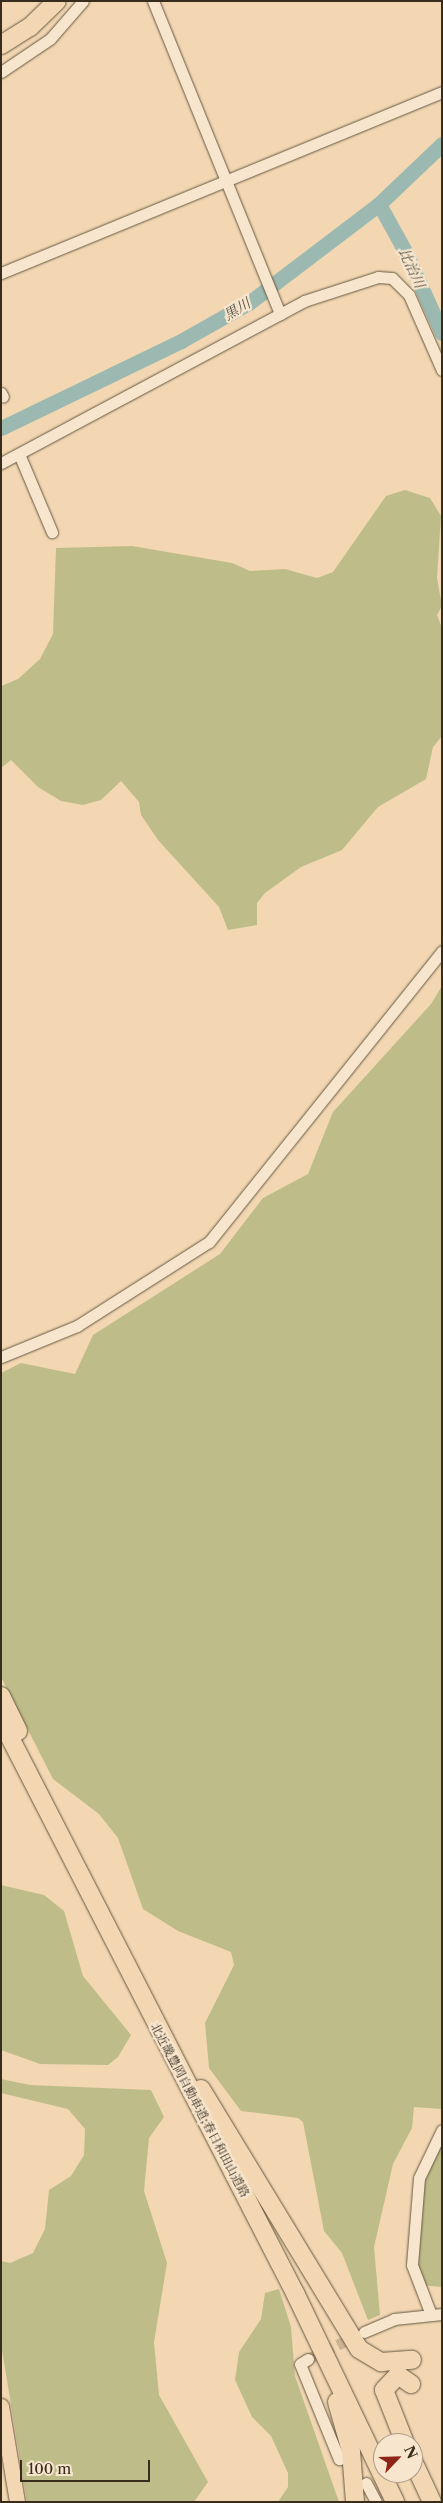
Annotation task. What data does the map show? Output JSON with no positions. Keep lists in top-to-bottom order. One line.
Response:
{"streets":{"highway":["北近畿豊岡自動車道;春日和田山道路"]},"water":["比治川","黒川"],"scale_bar":"100 m","north":"top right"}
